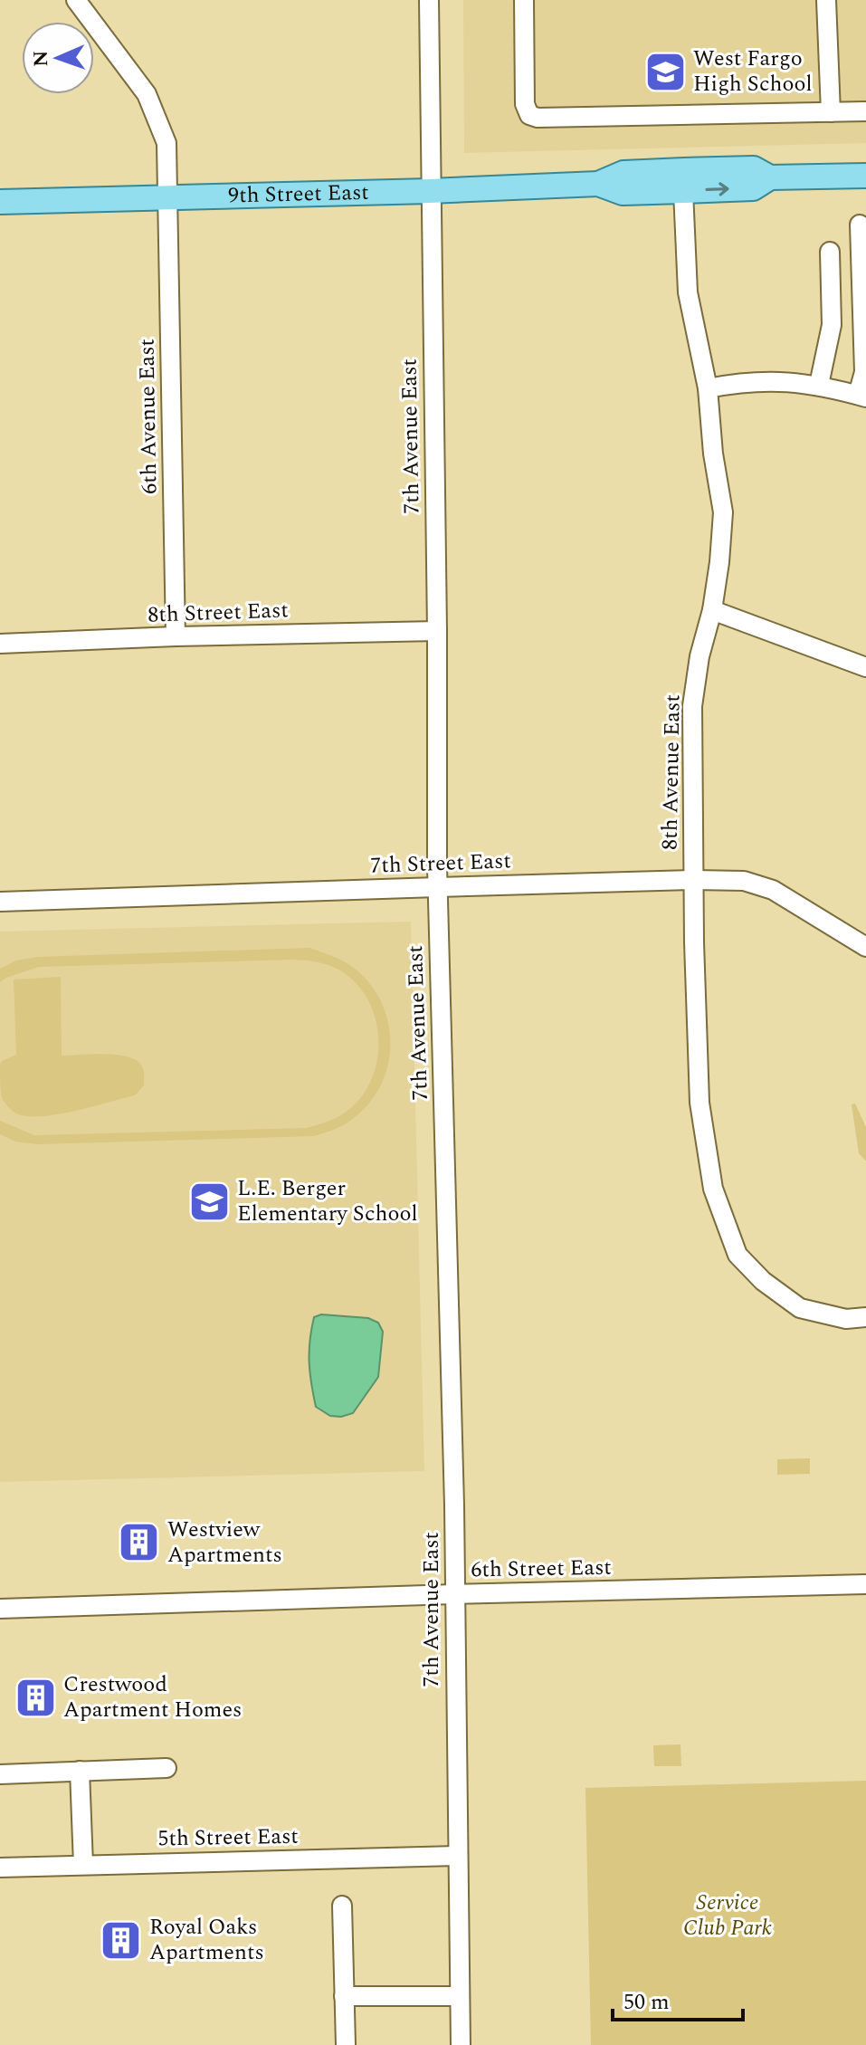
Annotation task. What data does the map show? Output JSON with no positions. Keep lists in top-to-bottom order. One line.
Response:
{"streets":{"main road":["9th Street East"],"street":["6th Avenue East","7th Avenue East","8th Street East","8th Avenue East","7th Street East","6th Street East","5th Street East"]},"crossings":[["9th Street East","6th Avenue East"],["9th Street East","7th Avenue East"],["9th Street East","8th Avenue East"],["6th Avenue East","8th Street East"],["7th Avenue East","8th Street East"],["7th Avenue East","7th Street East"],["7th Avenue East","6th Street East"],["7th Avenue East","5th Street East"],["8th Avenue East","7th Street East"]],"parks":["Service Club Park"],"places":{"school or university":["West Fargo High School","L.E. Berger Elementary School"],"building":["Westview Apartments","Crestwood Apartment Homes","Royal Oaks Apartments"]},"scale_bar":"50 m","north":"left"}
